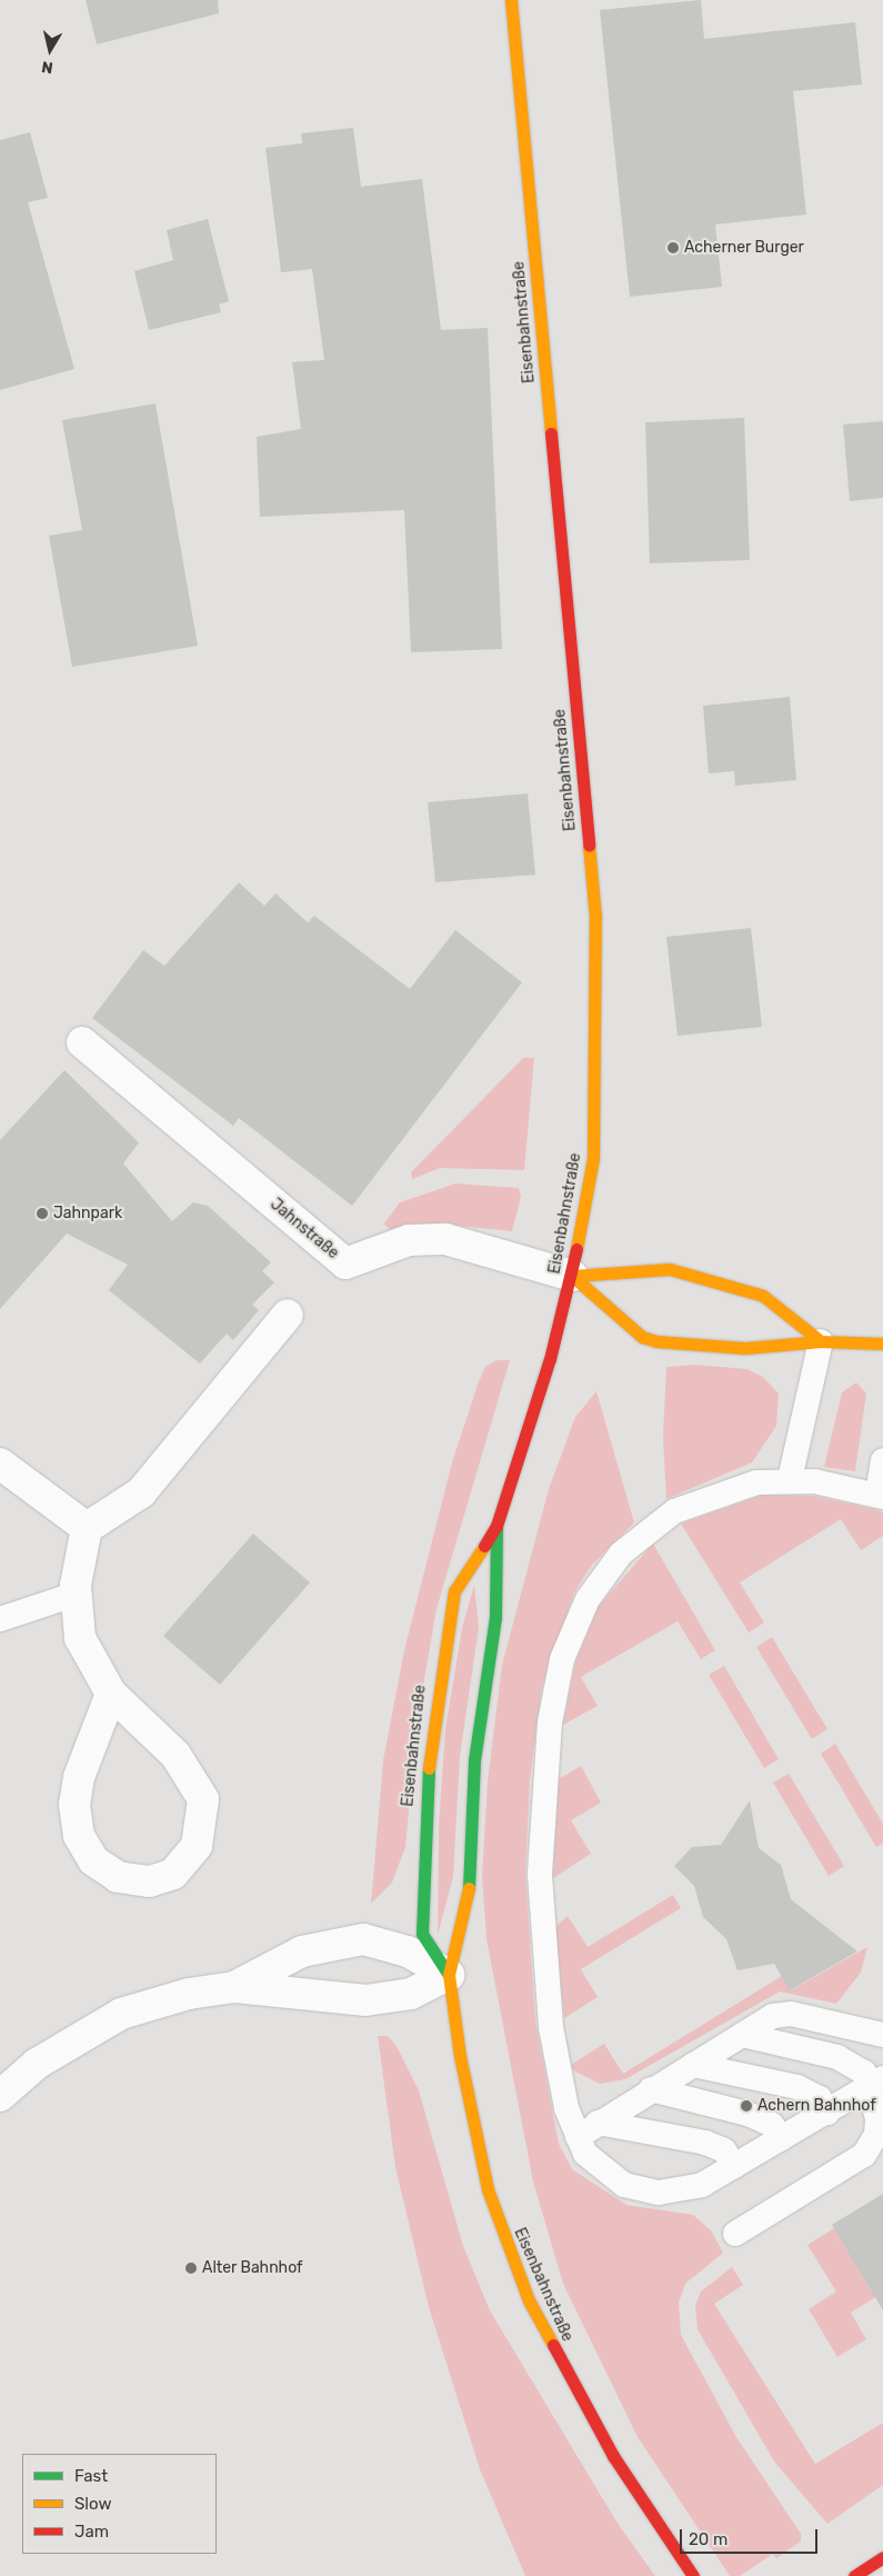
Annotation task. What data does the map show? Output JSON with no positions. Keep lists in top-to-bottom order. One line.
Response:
{"streets":{"street":["Eisenbahnstraße","Jahnstraße"]},"crossings":[["Eisenbahnstraße","Jahnstraße"]],"places":["Acherner Burger","Jahnpark","Achern Bahnhof","Alter Bahnhof"],"legend":["Fast","Slow","Jam"],"scale_bar":"20 m","north":"bottom"}
